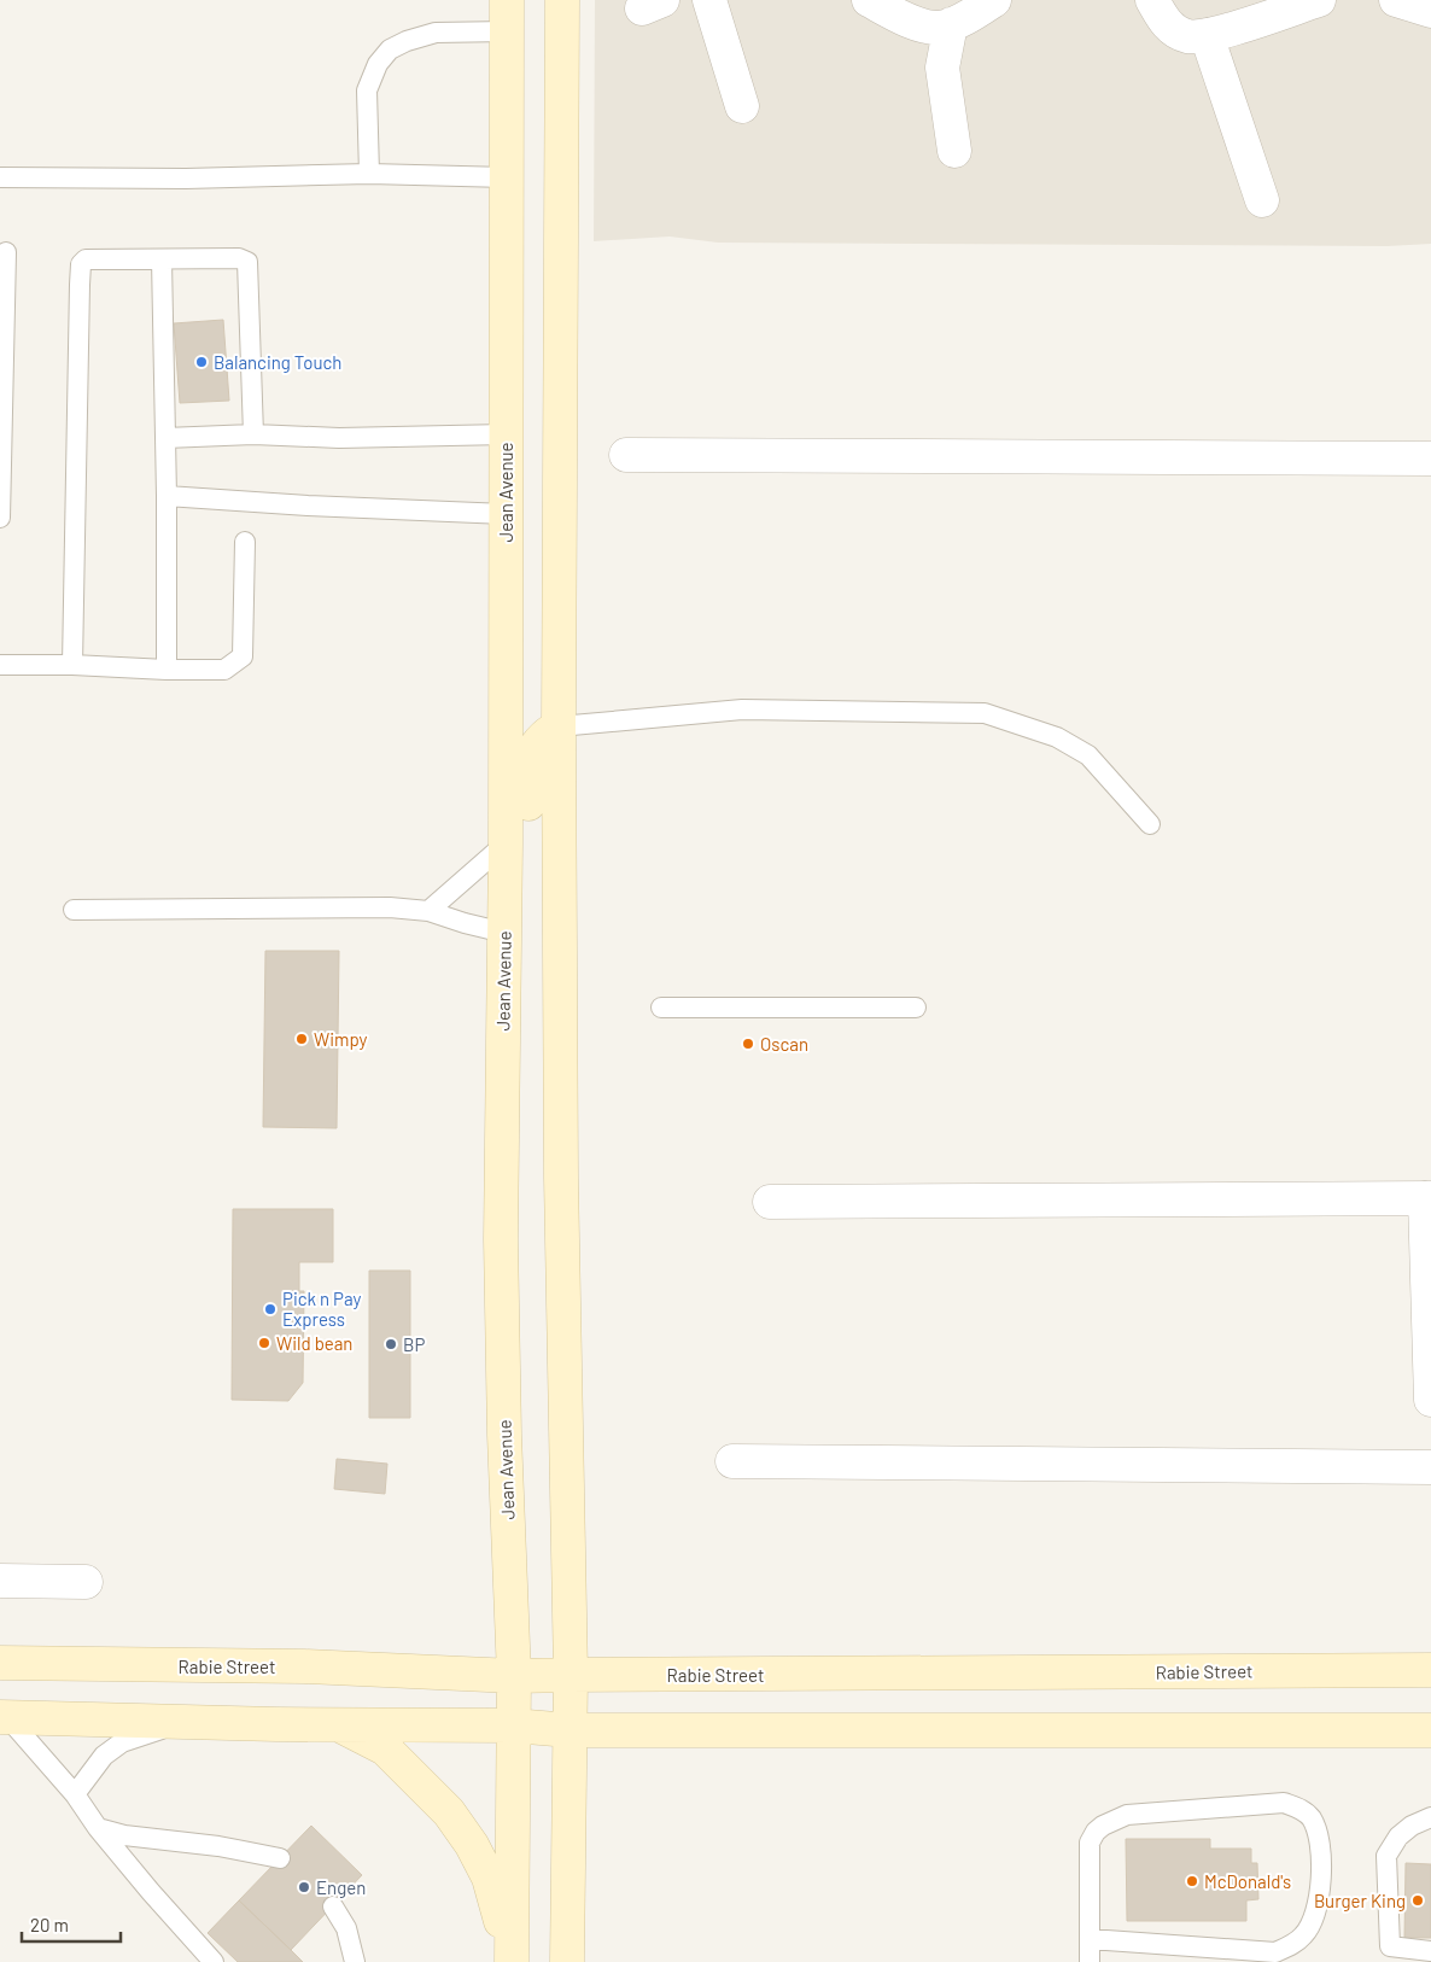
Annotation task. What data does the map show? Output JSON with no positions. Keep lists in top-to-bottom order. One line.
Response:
{"streets":{"main road":["Jean Avenue","Rabie Street"]},"crossings":[["Jean Avenue","Rabie Street"]],"places":["Balancing Touch","Wimpy","Oscan","Pick n Pay Express","Wild bean","BP","McDonald's","Engen","Burger King"],"scale_bar":"20 m"}
